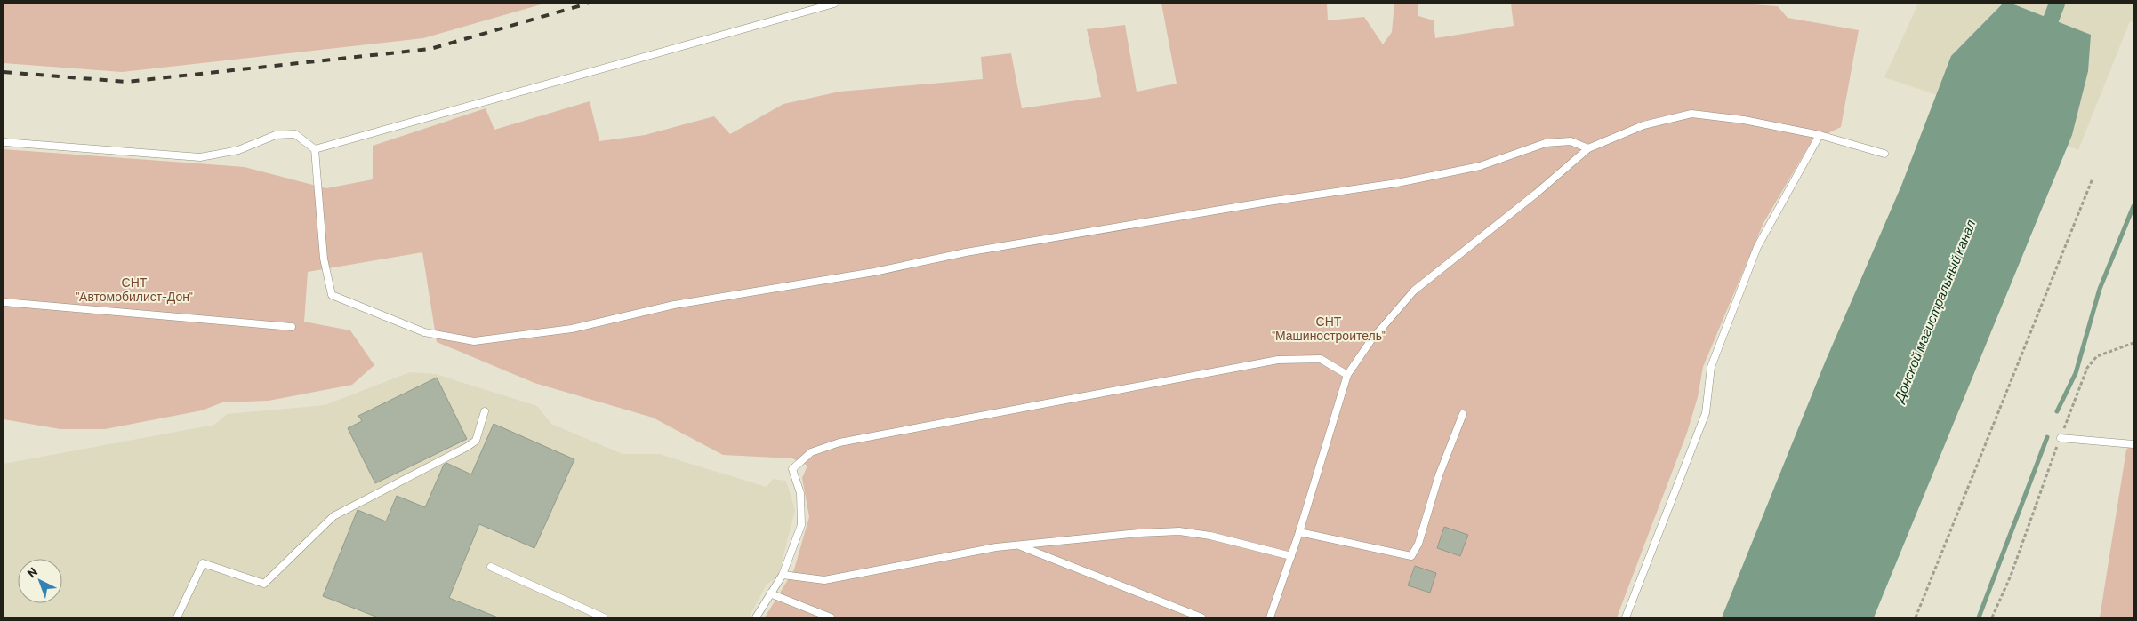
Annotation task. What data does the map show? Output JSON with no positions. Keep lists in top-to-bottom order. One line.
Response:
{"water":["Донской магистральный канал"],"parks":["СНТ \"Автомобилист-Дон\"","СНТ \"Машиностроитель\""],"north":"top left"}
